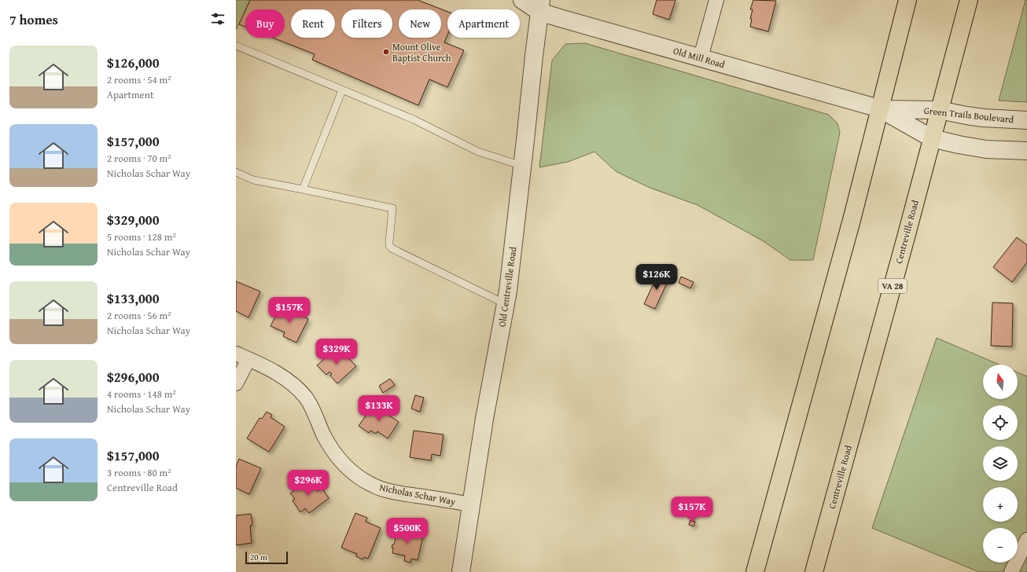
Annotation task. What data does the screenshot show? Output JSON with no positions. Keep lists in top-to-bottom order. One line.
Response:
{"streets":{"highway":["Centreville Road","VA 28"],"street":["Old Mill Road","Green Trails Boulevard","Old Centreville Road","Nicholas Schar Way"]},"crossings":[["Old Mill Road","Green Trails Boulevard"],["Old Mill Road","Old Centreville Road"],["Green Trails Boulevard","Centreville Road"],["Old Centreville Road","Nicholas Schar Way"]],"places":["Mount Olive Baptist Church"],"scale_bar":"20 m","north":"top","page":{"heading":"7 homes","chip":["Buy","Rent","Filters","New","Apartment"],"list":[{"name":"$126,000","note":"2 rooms · 54 m² · Apartment"},{"name":"$157,000","note":"2 rooms · 70 m² · Nicholas Schar Way"},{"name":"$329,000","note":"5 rooms · 128 m² · Nicholas Schar Way"},{"name":"$133,000","note":"2 rooms · 56 m² · Nicholas Schar Way"},{"name":"$296,000","note":"4 rooms · 148 m² · Nicholas Schar Way"},{"name":"$157,000","note":"3 rooms · 80 m² · Centreville Road"}],"price":["$126K","$157K","$329K","$133K","$296K","$157K","$500K"],"map_buttons":["+","−"],"scale":"20 m"}}
